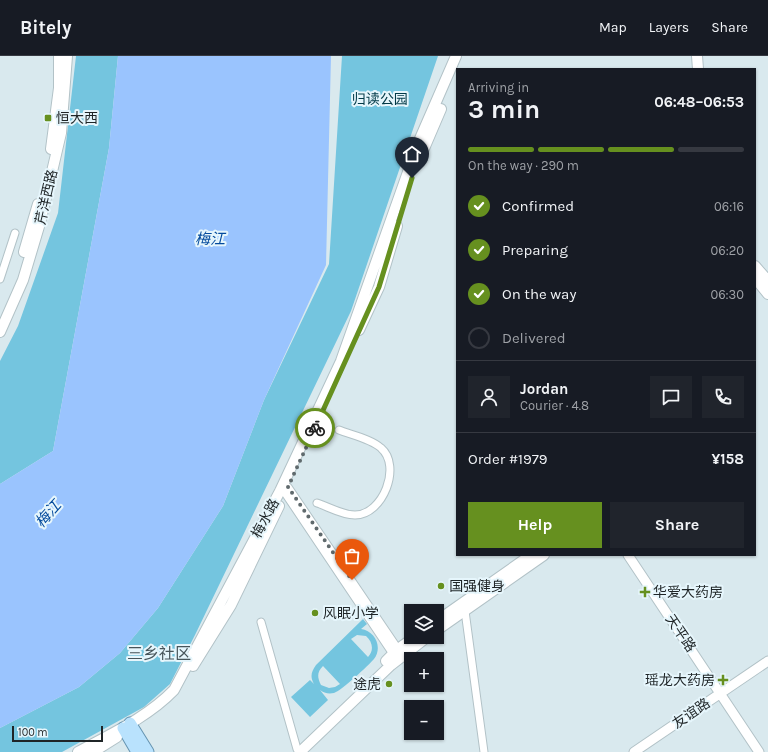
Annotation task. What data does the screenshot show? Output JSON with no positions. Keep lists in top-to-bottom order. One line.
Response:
{"streets":{"main road":["芹洋西路","梅水路"],"street":["天平路","友谊路"]},"crossings":[["天平路","友谊路"]],"districts":["三乡社区"],"water":["梅江"],"parks":["归读公园"],"places":{"transit":["恒大西"],"other":["国强健身","风眠小学","途虎"],"health":["华爱大药房","瑶龙大药房"]},"scale_bar":"100 m","page":{"header":"Bitely","nav":["Map","Layers","Share"],"heading":["3 min","Arriving in","06:48–06:53"],"panel":["Jordan","Courier · 4.8","Order #1979","¥158"],"bar":"On the way · 290 m","list":[["Confirmed","06:16"],["Preparing","06:20"],["On the way","06:30"],"Delivered"],"buttons":["Help","Share"],"map_buttons":["+","−"],"scale":"100 m"}}
